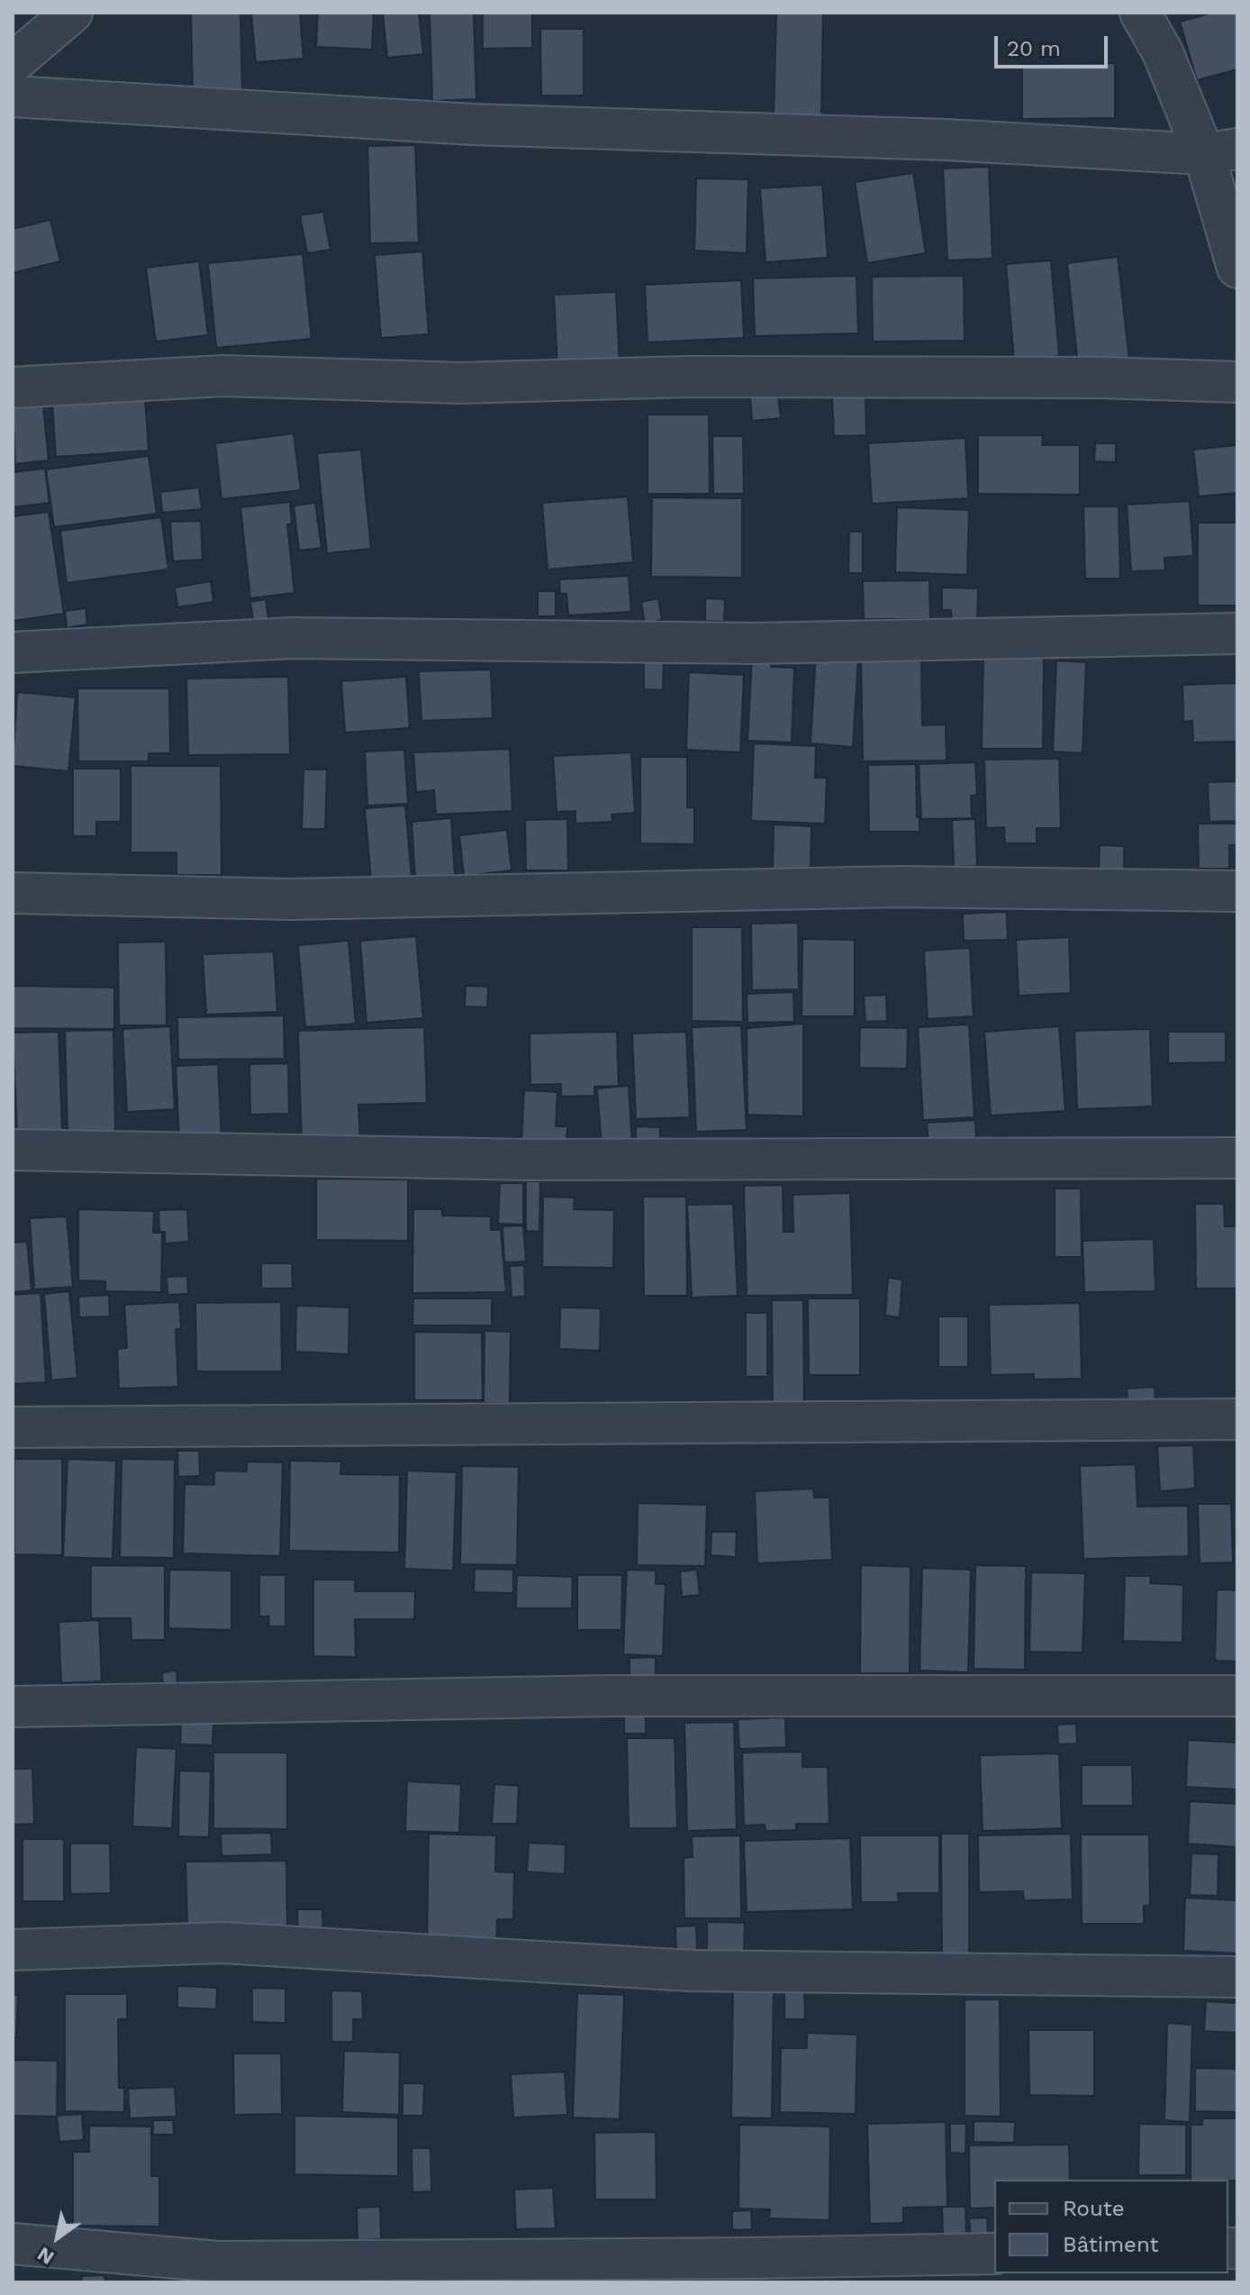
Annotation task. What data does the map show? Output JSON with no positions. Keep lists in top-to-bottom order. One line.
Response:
{"legend":["Route","Bâtiment"],"scale_bar":"20 m","north":"bottom left"}
